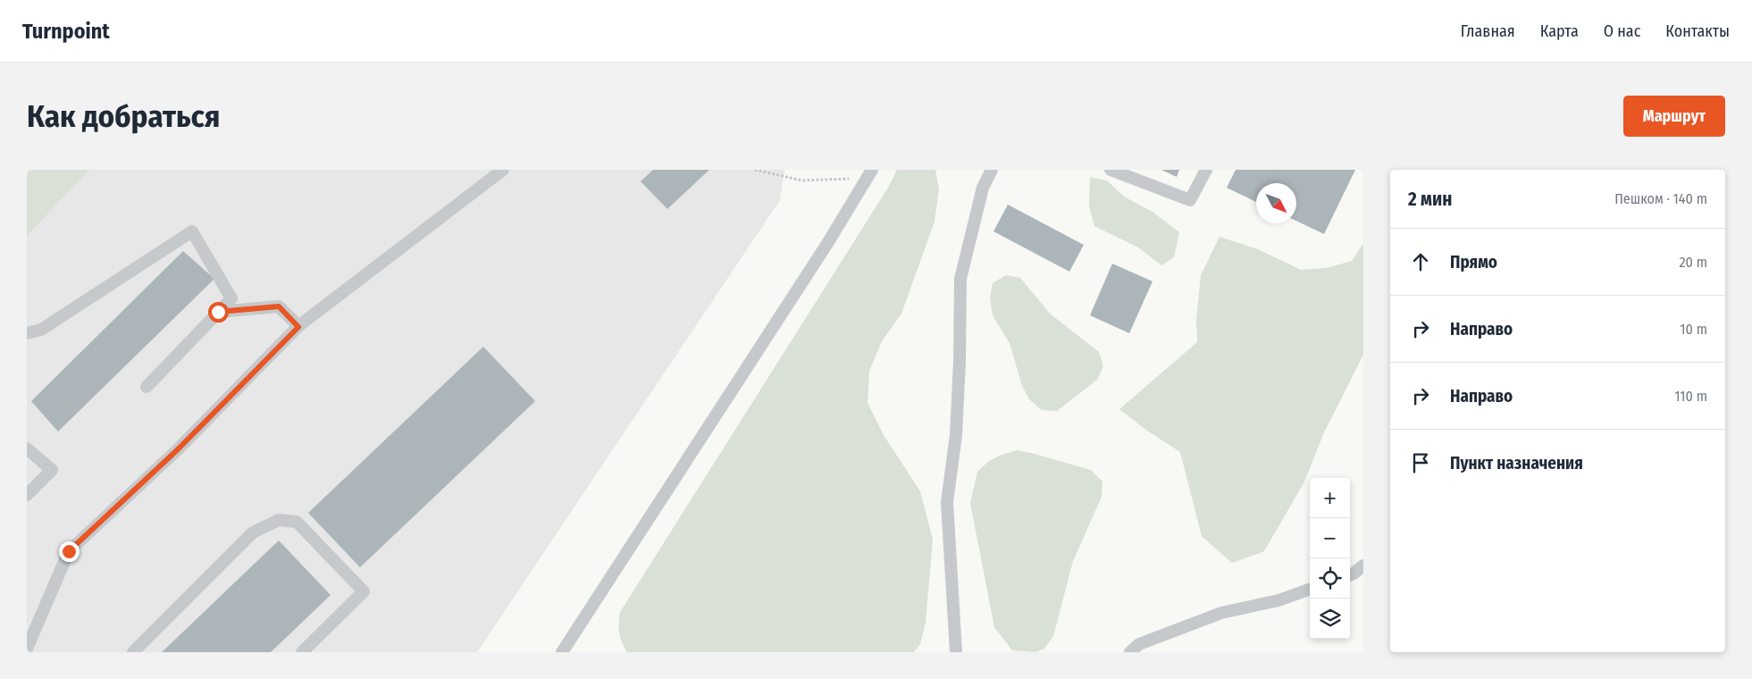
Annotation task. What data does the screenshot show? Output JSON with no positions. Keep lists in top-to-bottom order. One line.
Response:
{"north":"bottom right","page":{"header":"Turnpoint","nav":["Главная","Карта","О нас","Контакты"],"buttons":"Маршрут","title":"Как добраться","heading":["2 мин","Пешком · 140 m"],"list":[["Прямо","20 m"],["Направо","10 m"],["Направо","110 m"],"Пункт назначения"],"map_buttons":["+","−"]}}
